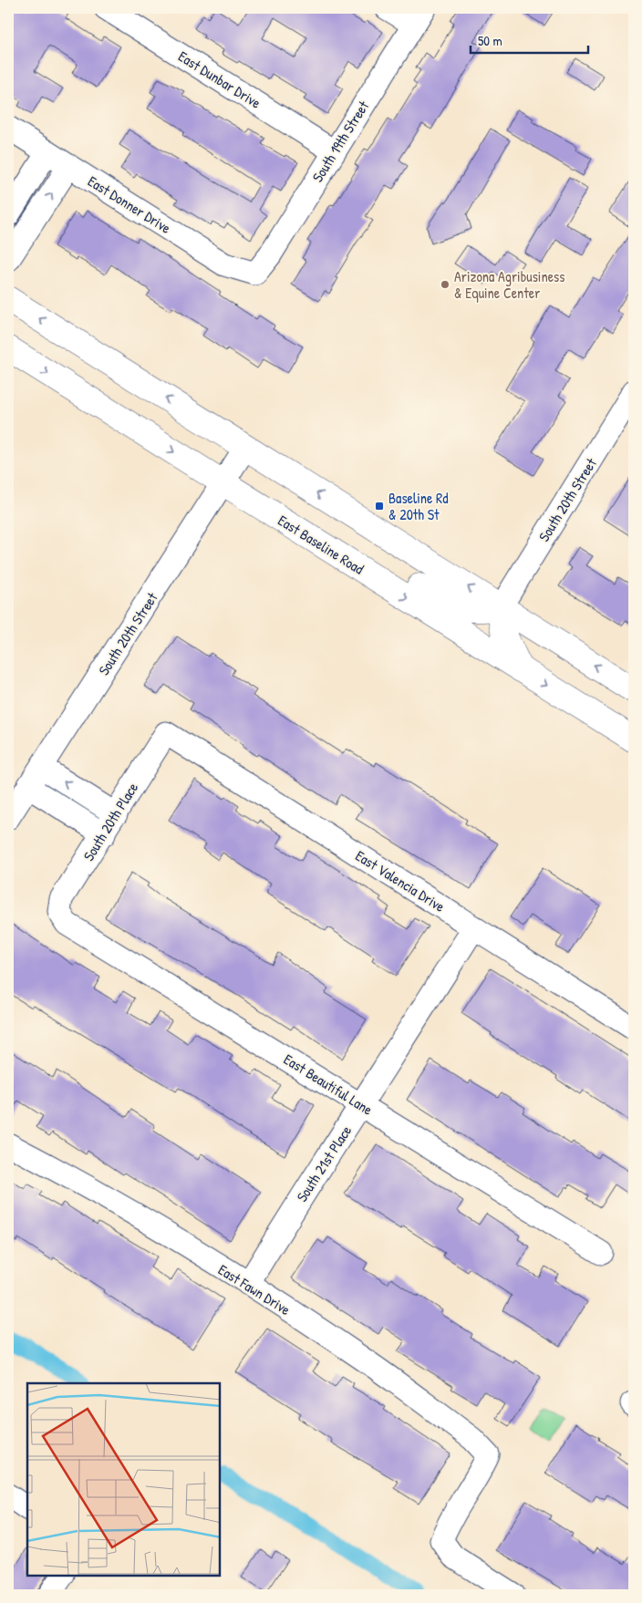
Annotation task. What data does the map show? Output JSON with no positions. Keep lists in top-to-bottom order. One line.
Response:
{"streets":{"main road":["East Baseline Road"],"street":["East Dunbar Drive","South 19th Street","East Donner Drive","South 20th Street","South 20th Place","East Valencia Drive","East Beautiful Lane","South 21st Place","East Fawn Drive"]},"crossings":[["East Dunbar Drive","South 19th Street"],["South 19th Street","East Donner Drive"],["South 20th Street","East Baseline Road"],["South 20th Place","East Valencia Drive"],["South 20th Place","East Beautiful Lane"],["East Valencia Drive","South 21st Place"],["East Beautiful Lane","South 21st Place"],["South 21st Place","East Fawn Drive"]],"places":{"other":["Arizona Agribusiness & Equine Center"],"transit":["Baseline Rd & 20th St"]},"scale_bar":"50 m"}
